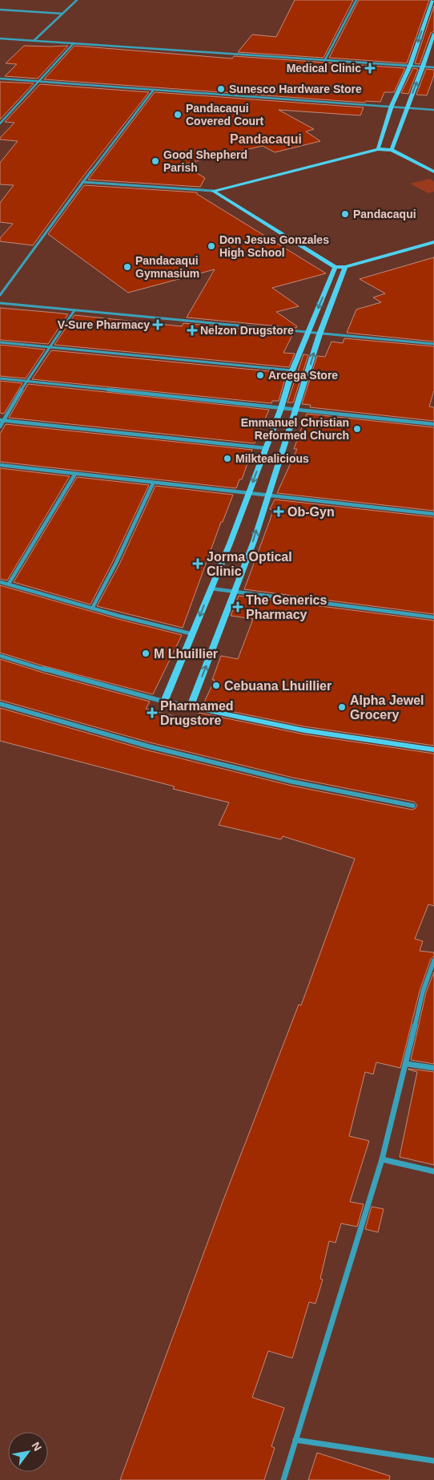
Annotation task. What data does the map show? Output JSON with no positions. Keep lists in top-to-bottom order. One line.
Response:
{"districts":["Pandacaqui"],"places":{"health":["Medical Clinic","V-Sure Pharmacy","Nelzon Drugstore","Ob-Gyn","Jorma Optical Clinic","The Generics Pharmacy","Pharmamed Drugstore"],"other":["Sunesco Hardware Store","Pandacaqui Covered Court","Good Shepherd Parish","Pandacaqui","Don Jesus Gonzales High School","Pandacaqui Gymnasium","Arcega Store","Emmanuel Christian Reformed Church","Milktealicious","M Lhuillier","Cebuana Lhuillier","Alpha Jewel Grocery"]},"north":"top right"}
